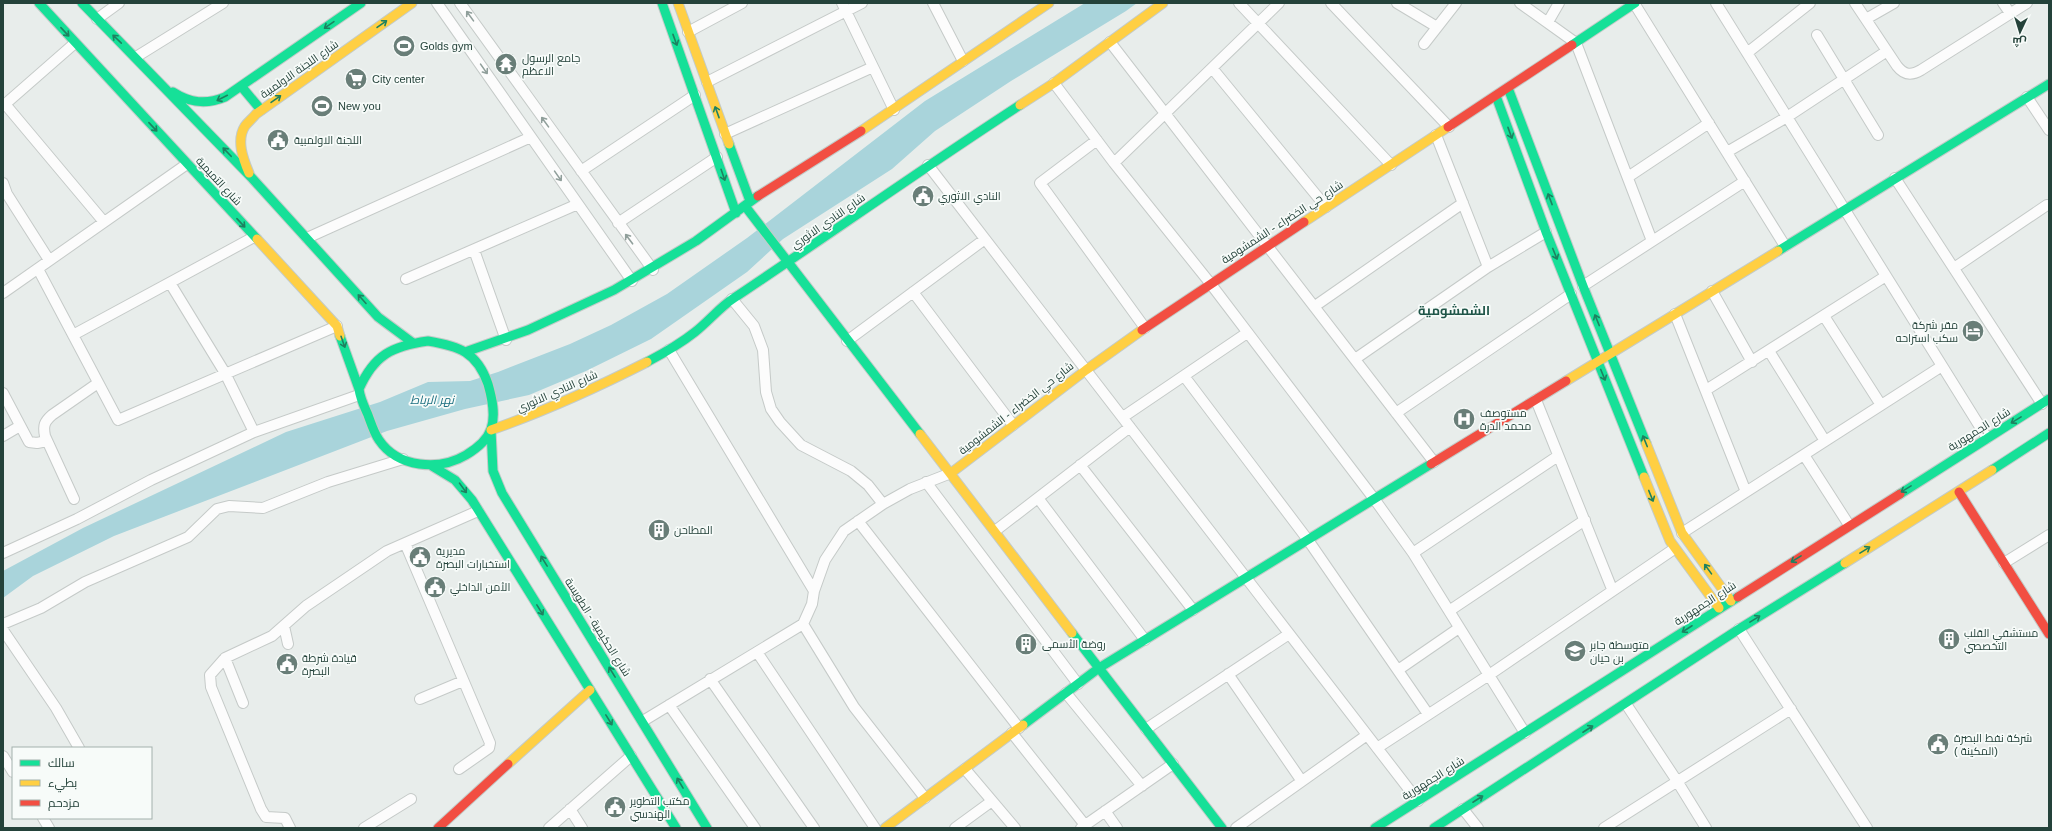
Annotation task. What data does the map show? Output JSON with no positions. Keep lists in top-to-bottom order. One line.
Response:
{"streets":{"street":["شارع اللجنة الاولمبية","شارع التميمية","شارع النادي الاثوري","شارع حي الخضراء - الشمشومية","شارع الجمهورية","شارع الحكيمية - الطويسة"]},"crossings":[["شارع التميمية","شارع النادي الاثوري"],["شارع التميمية","شارع الحكيمية - الطويسة"],["شارع النادي الاثوري","شارع الحكيمية - الطويسة"]],"districts":["الشمشومية"],"water":["نهر الرباط"],"places":{"sports":["Golds gym","New you"],"temple":["جامع الرسول الاعظم"],"supermarket":["City center"],"public building":["اللجنة الاولمبية","النادي الاثوري","مديرية استخبارات البصرة","الأمن الداخلي","قيادة شرطة البصرة","شركة نفط البصرة ( المكينة)","مكتب التطوير الهندسي"],"hotel":["مقر شركة سكب استراحه"],"hospital":["مستوصف محمد الدرة"],"building":["المطاحن","مستشفي القلب التخصصي","روضة الأسمى"],"school or university":["متوسطة جابر بن حيان"]},"legend":["سالك","بطيء","مزدحم"],"north":"bottom"}
